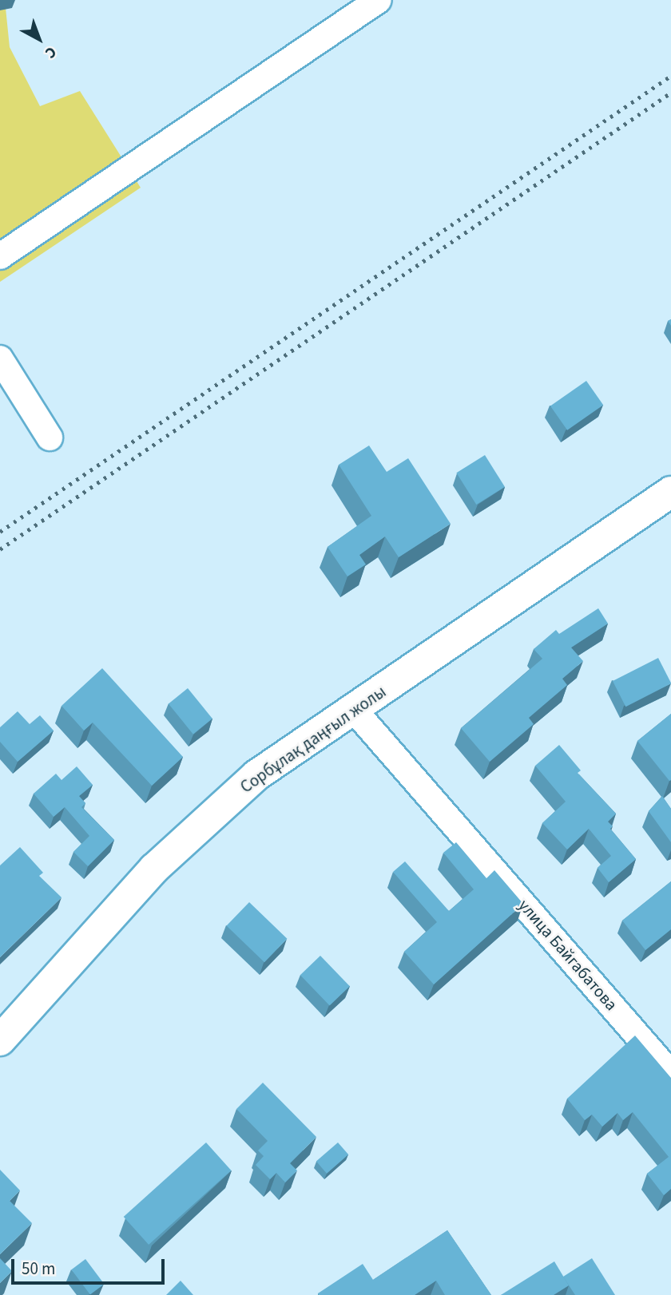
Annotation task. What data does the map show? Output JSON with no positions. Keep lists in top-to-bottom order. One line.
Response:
{"streets":{"main road":["Сорбұлақ даңғыл жолы"],"street":["улица Байгабатова"]},"crossings":[["Сорбұлақ даңғыл жолы","улица Байгабатова"]],"scale_bar":"50 m","north":"bottom right"}
